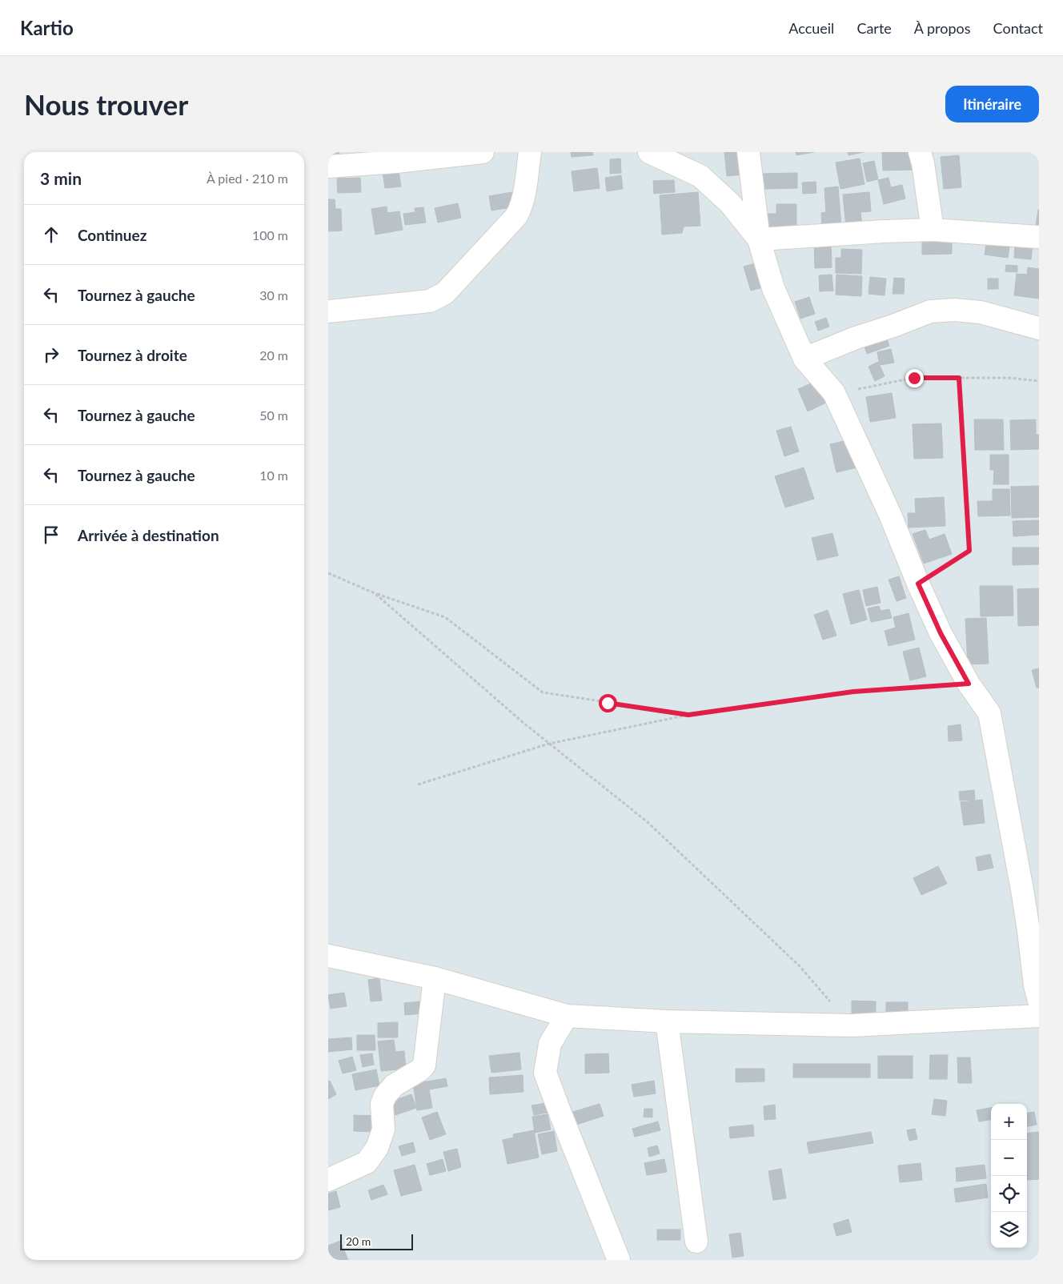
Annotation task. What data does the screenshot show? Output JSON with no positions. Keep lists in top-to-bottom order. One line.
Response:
{"scale_bar":"20 m","page":{"header":"Kartio","nav":["Accueil","Carte","À propos","Contact"],"buttons":"Itinéraire","title":"Nous trouver","heading":["3 min","À pied · 210 m"],"list":[["Continuez","100 m"],["Tournez à gauche","30 m"],["Tournez à droite","20 m"],["Tournez à gauche","50 m"],["Tournez à gauche","10 m"],"Arrivée à destination"],"map_buttons":["+","−"],"scale":"20 m"}}
